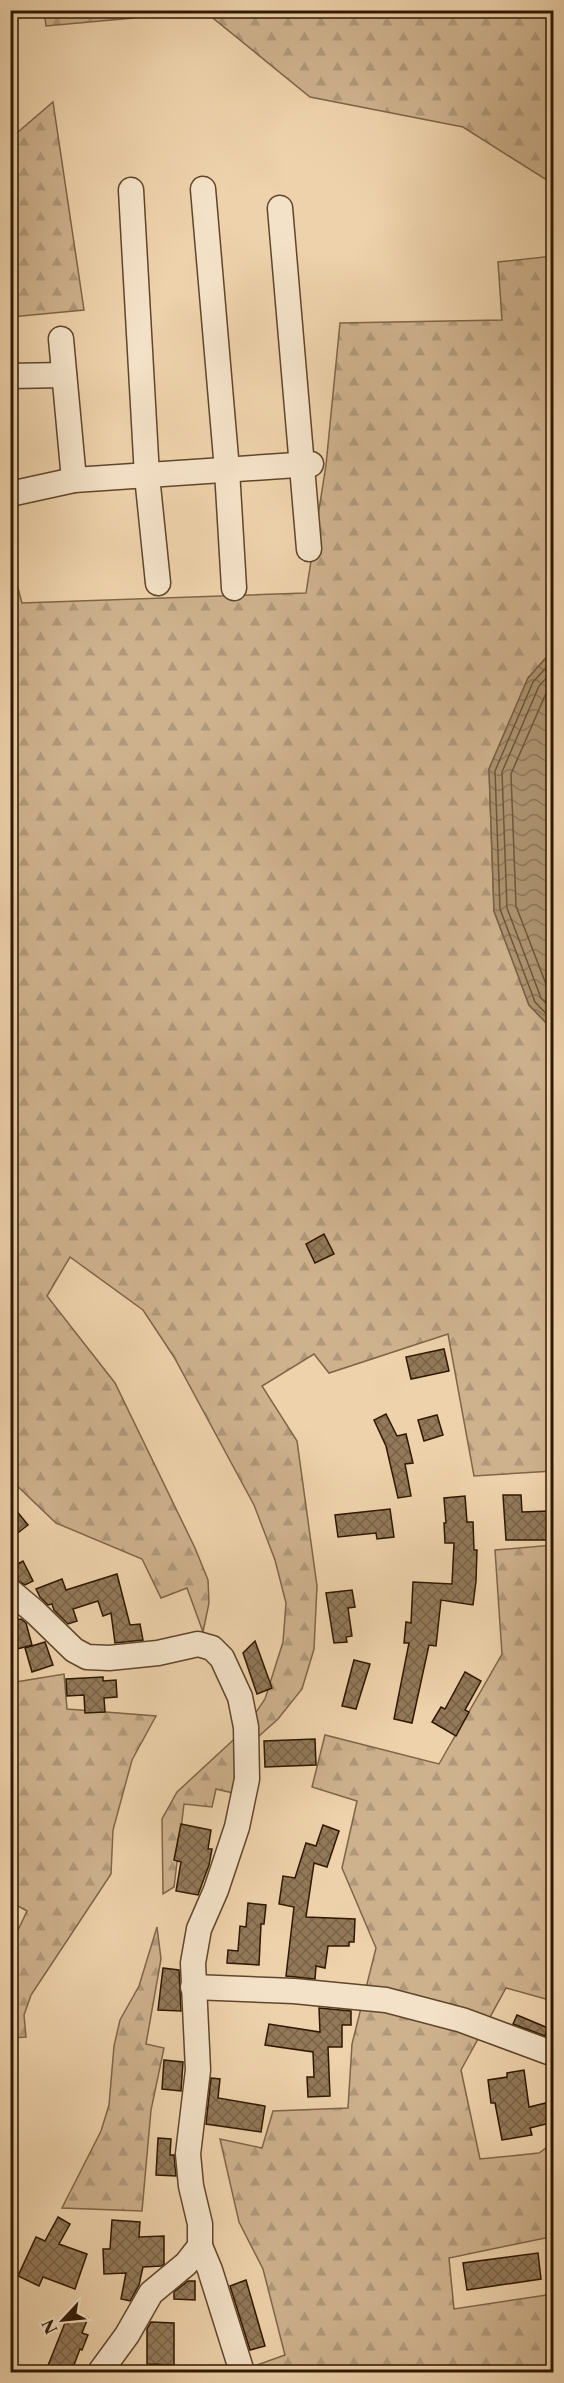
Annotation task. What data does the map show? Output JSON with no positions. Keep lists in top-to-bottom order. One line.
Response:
{"north":"bottom left"}
